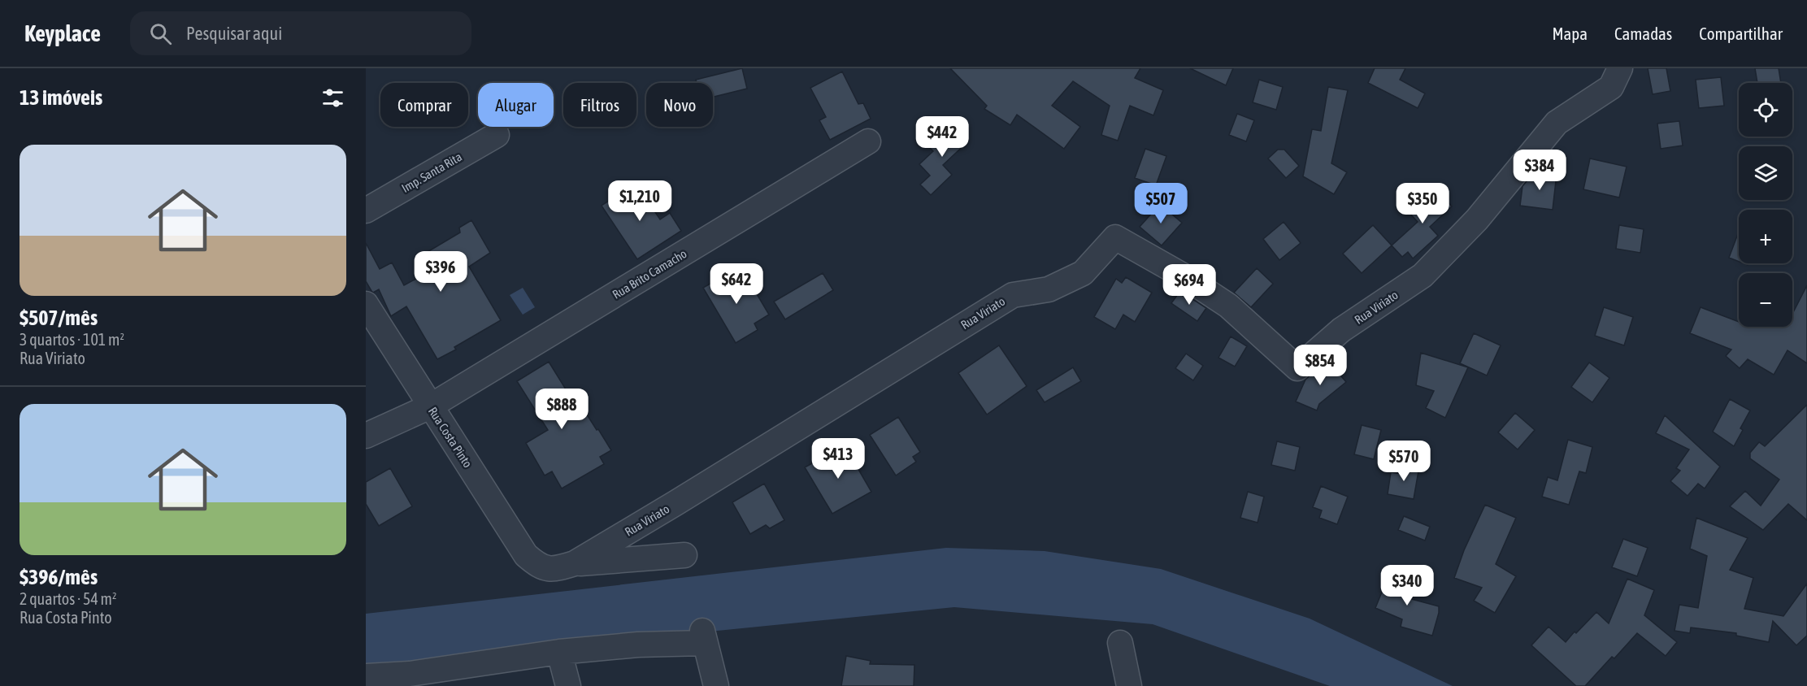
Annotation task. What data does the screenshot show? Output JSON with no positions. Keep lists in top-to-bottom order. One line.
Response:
{"streets":{"street":["Imp. Santa Rita","Rua Brito Camacho","Rua Viriato","Rua Costa Pinto"]},"crossings":[["Rua Brito Camacho","Rua Costa Pinto"],["Rua Viriato","Rua Costa Pinto"]],"page":{"header":"Keyplace","search":"Pesquisar aqui","nav":["Mapa","Camadas","Compartilhar"],"heading":"13 imóveis","map_buttons":["+","−"],"chip":["Comprar","Alugar","Filtros","Novo"],"price":["$442","$384","$1,210","$507","$350","$396","$642","$694","$854","$888","$413","$570","$340"],"list":[{"name":"$507/mês","note":"3 quartos · 101 m² · Rua Viriato"},{"name":"$396/mês","note":"2 quartos · 54 m² · Rua Costa Pinto"}]}}
